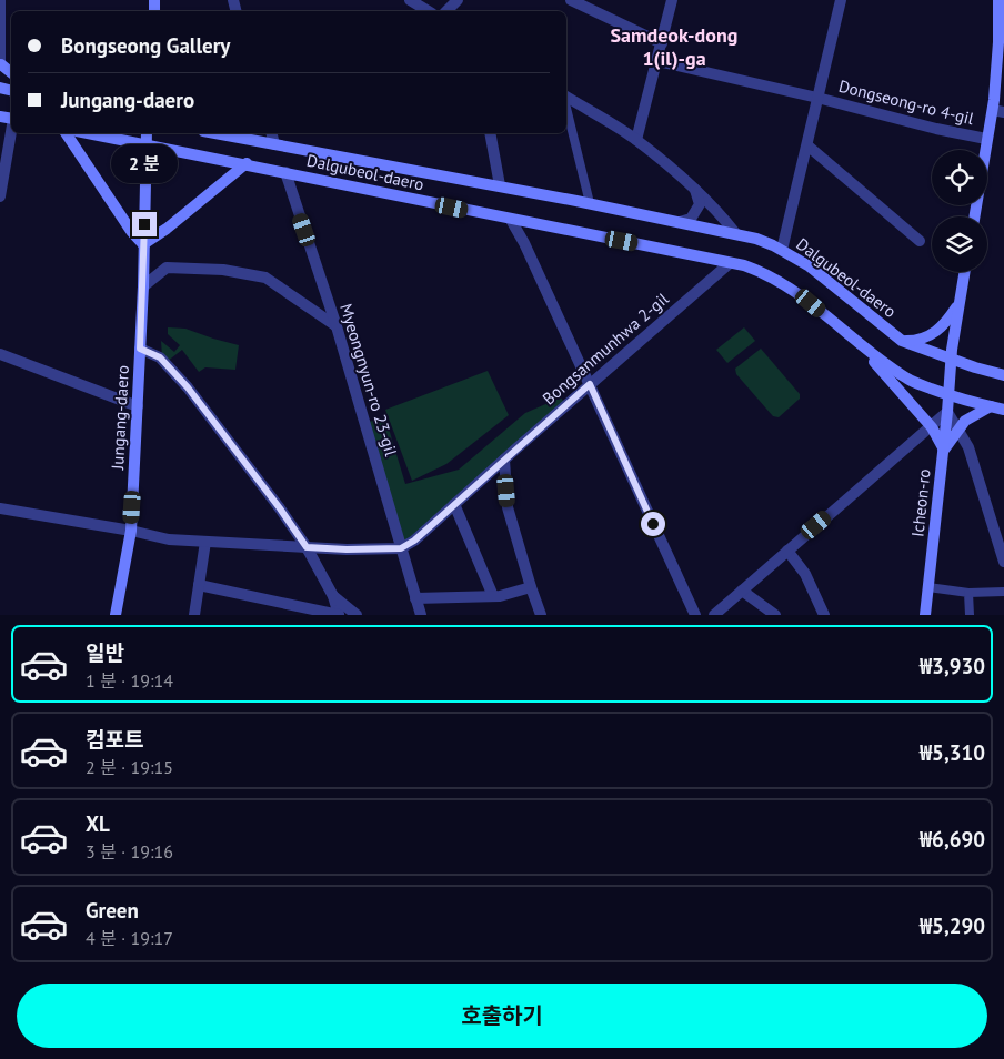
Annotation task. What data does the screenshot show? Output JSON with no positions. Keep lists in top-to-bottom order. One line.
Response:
{"streets":{"main road":["Dalgubeol-daero","Jungang-daero","Icheon-ro"],"street":["Dongseong-ro 4-gil","Bongsanmunhwa 2-gil","Myeongnyun-ro 23-gil"]},"crossings":[["Dongseong-ro 4-gil","Dalgubeol-daero"],["Dalgubeol-daero","Bongsanmunhwa 2-gil"],["Dalgubeol-daero","Myeongnyun-ro 23-gil"],["Dalgubeol-daero","Jungang-daero"],["Dalgubeol-daero","Icheon-ro"],["Bongsanmunhwa 2-gil","Myeongnyun-ro 23-gil"]],"districts":["Samdeok-dong 1(il)-ga"],"page":{"banner":["Bongseong Gallery","Jungang-daero"],"bubble":"2 분","list":[{"name":"일반","note":"1 분 · 19:14","value":"₩3,930"},{"name":"컴포트","note":"2 분 · 19:15","value":"₩5,310"},{"name":"XL","note":"3 분 · 19:16","value":"₩6,690"},{"name":"Green","note":"4 분 · 19:17","value":"₩5,290"}],"buttons":"호출하기"}}
